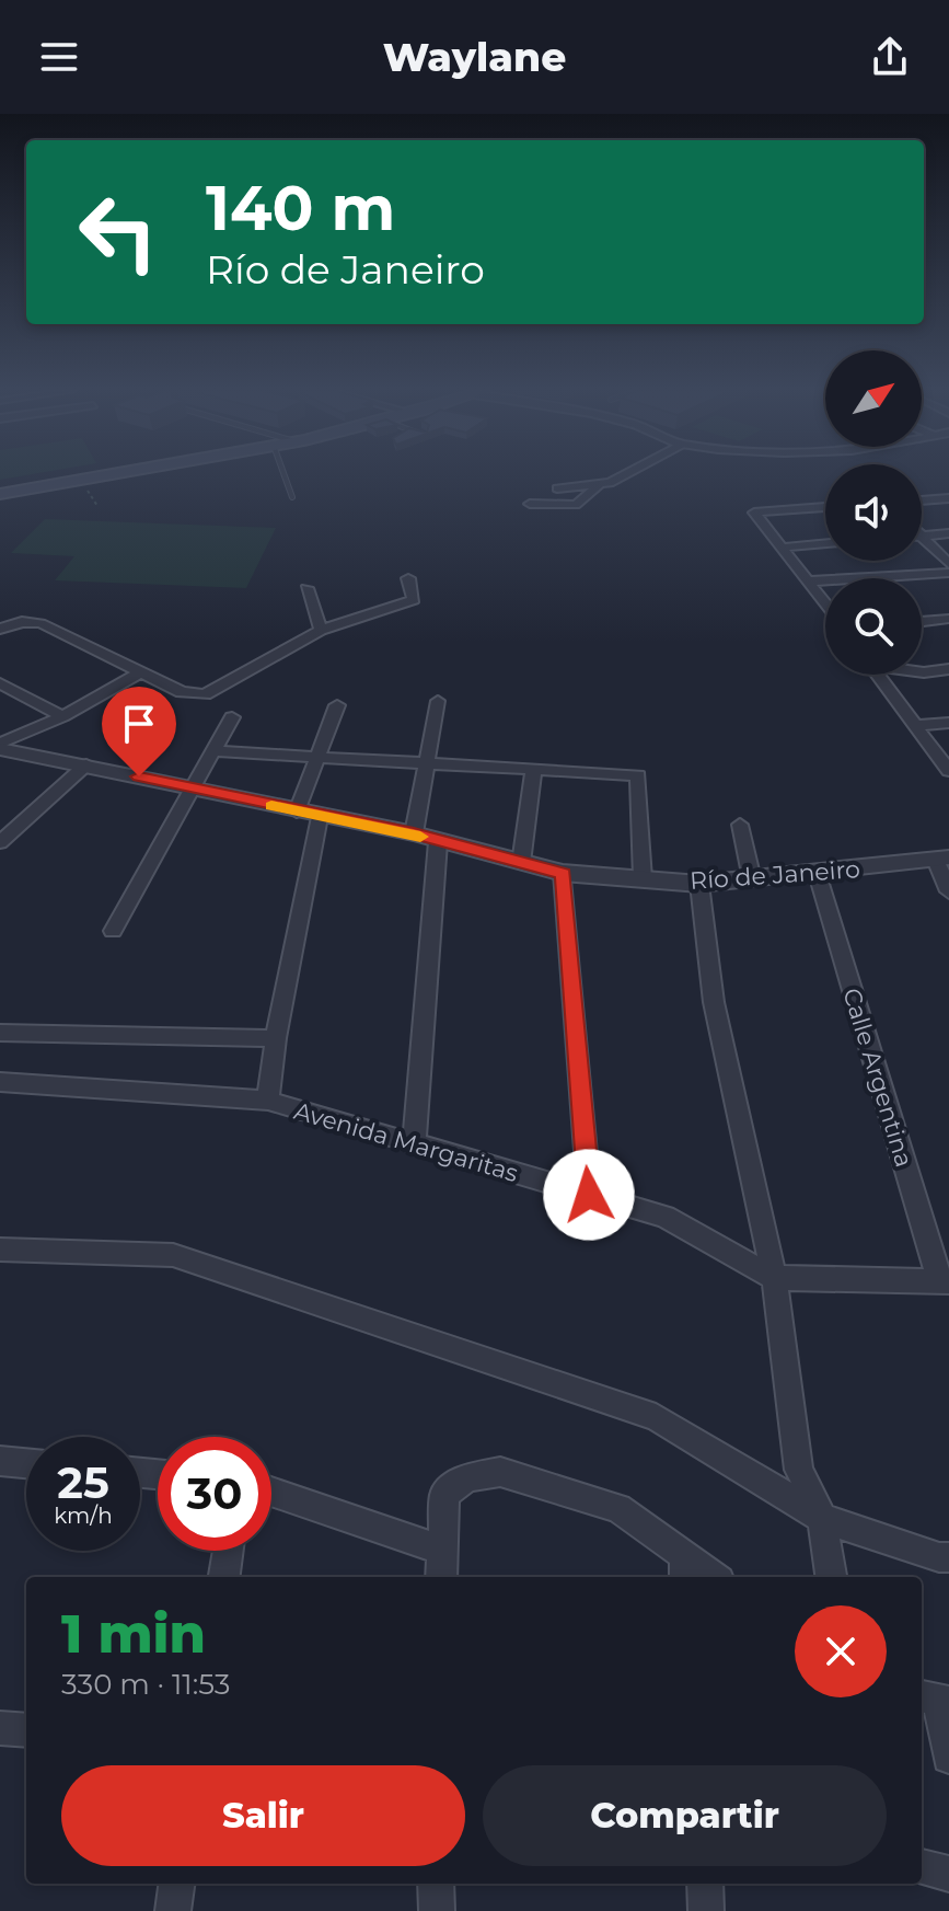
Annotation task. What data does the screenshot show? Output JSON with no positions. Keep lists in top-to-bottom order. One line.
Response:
{"streets":{"street":["Río de Janeiro","Calle Argentina","Avenida Margaritas"]},"crossings":[["Río de Janeiro","Calle Argentina"],["Calle Argentina","Avenida Margaritas"]],"north":"top right","page":{"header":"Waylane","turn":["140 m","Río de Janeiro"],"speed":"25 km/h","limit":"30","heading":["1 min","330 m · 11:53"],"buttons":["Salir","Compartir"]}}
